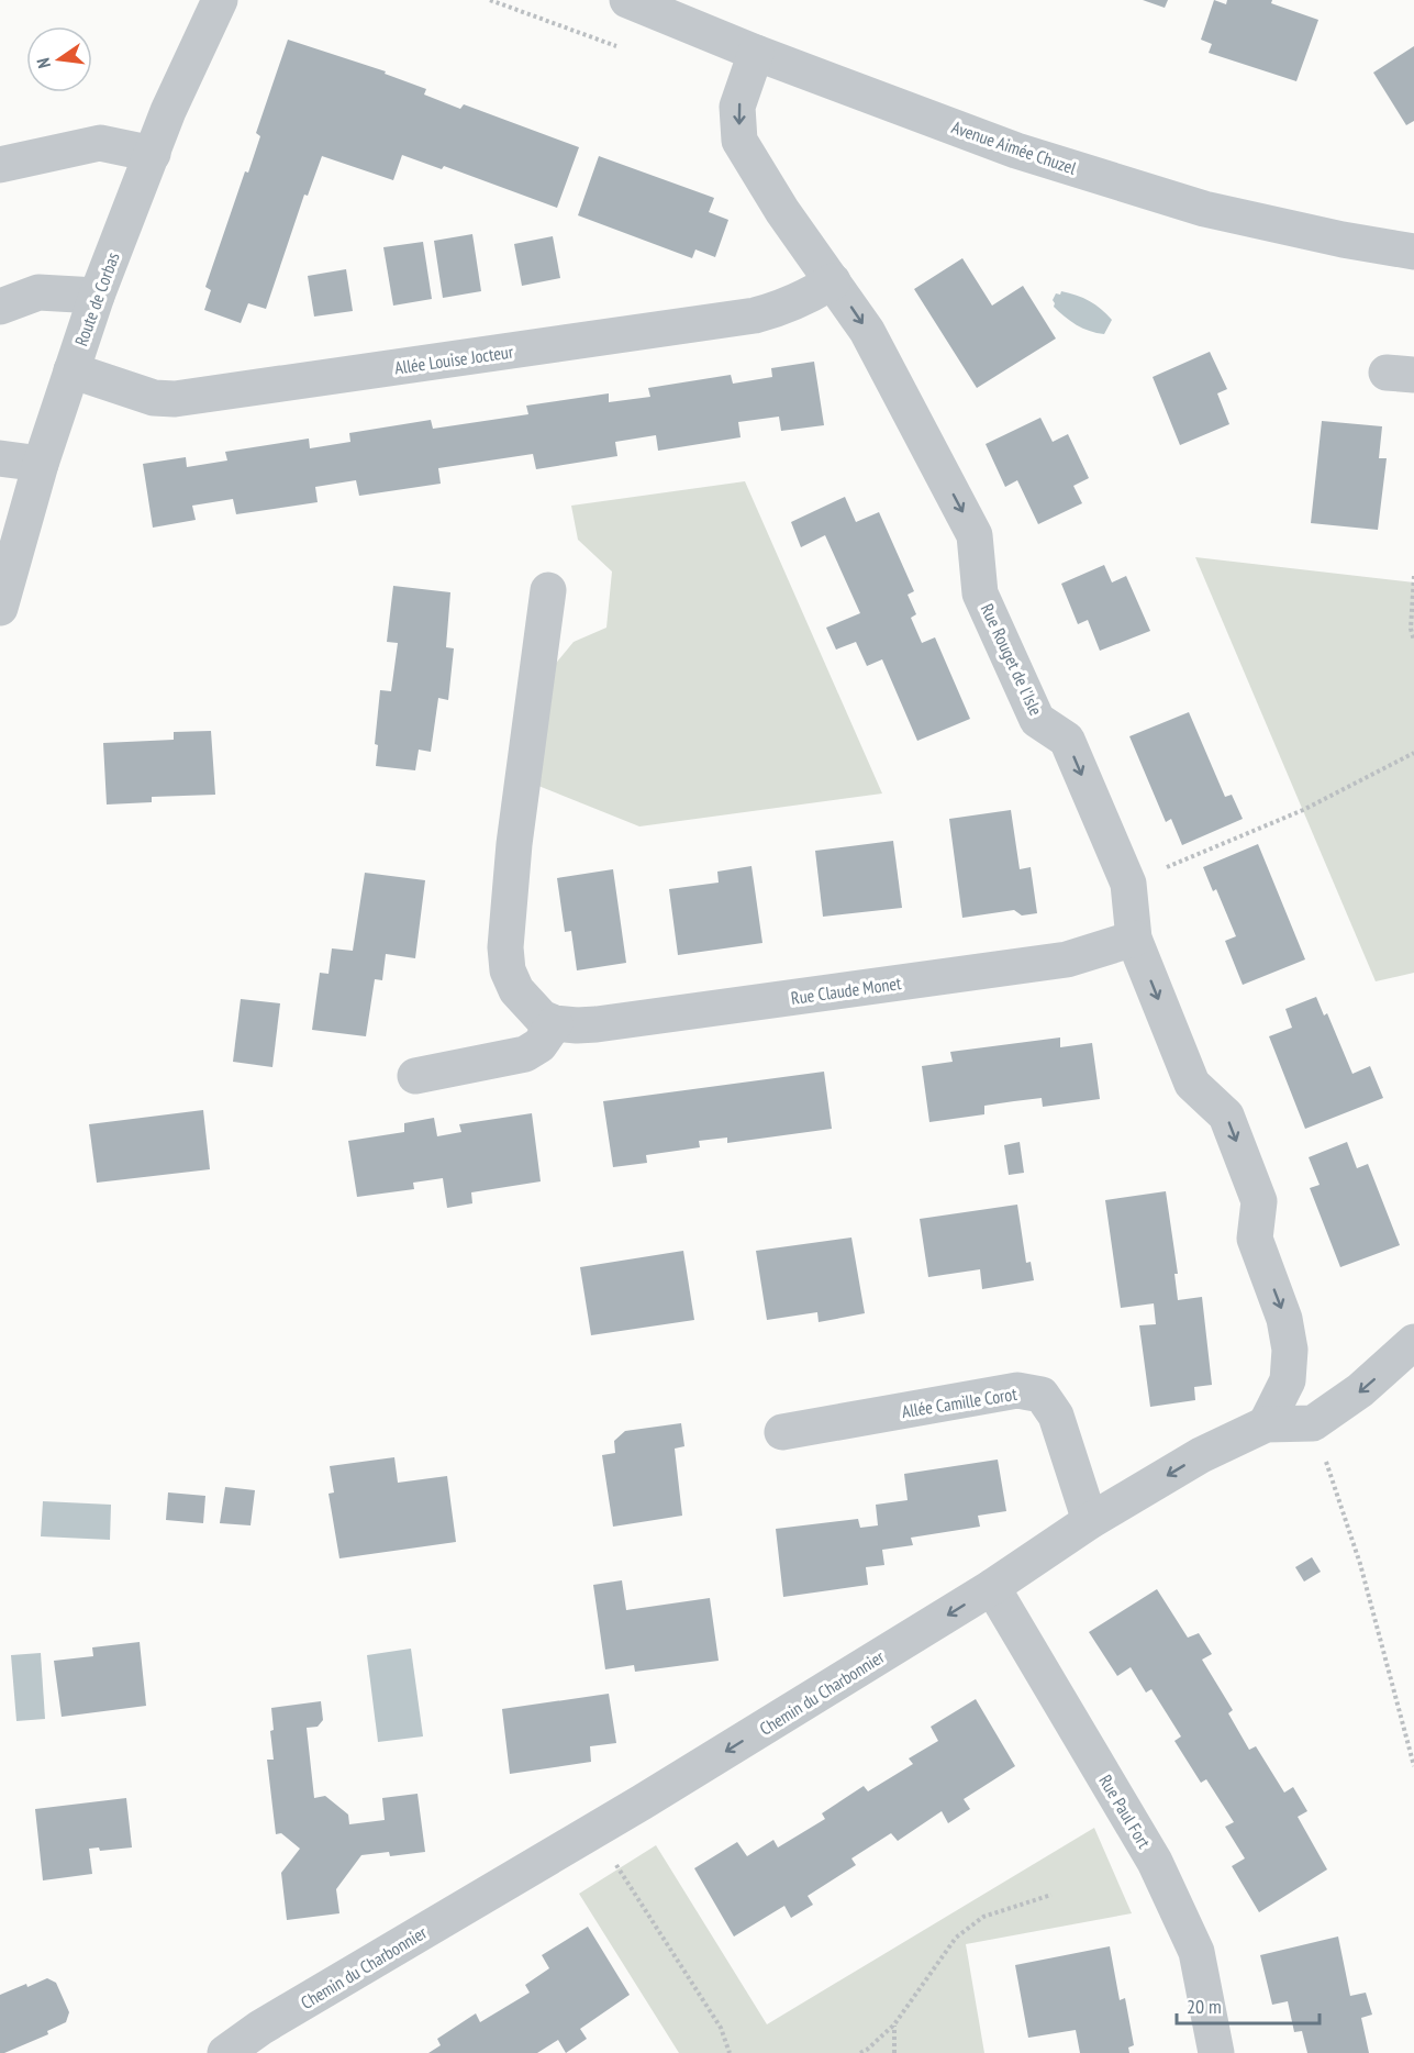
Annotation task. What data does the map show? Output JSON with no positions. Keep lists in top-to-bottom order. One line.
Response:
{"streets":{"street":["Avenue Aimée Chuzel","Route de Corbas","Allée Louise Jocteur","Rue Rouget de l'Isle","Rue Claude Monet","Allée Camille Corot","Chemin du Charbonnier","Rue Paul Fort"]},"crossings":[["Avenue Aimée Chuzel","Rue Rouget de l'Isle"],["Route de Corbas","Allée Louise Jocteur"],["Allée Louise Jocteur","Rue Rouget de l'Isle"],["Rue Rouget de l'Isle","Rue Claude Monet"],["Rue Rouget de l'Isle","Chemin du Charbonnier"],["Allée Camille Corot","Chemin du Charbonnier"],["Chemin du Charbonnier","Rue Paul Fort"]],"one_way":["Rue Rouget de l'Isle","Chemin du Charbonnier"],"scale_bar":"20 m","north":"left"}
